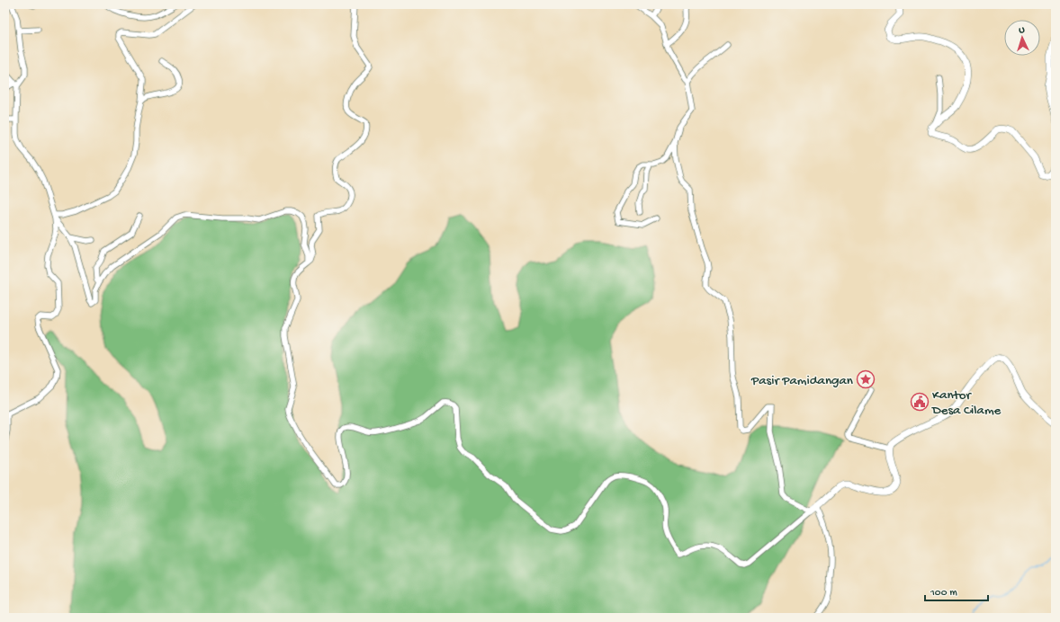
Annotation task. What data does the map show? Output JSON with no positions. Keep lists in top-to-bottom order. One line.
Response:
{"places":{"place":["Pasir Pamidangan"],"public building":["Kantor Desa Cilame"]},"scale_bar":"100 m","north":"top"}
